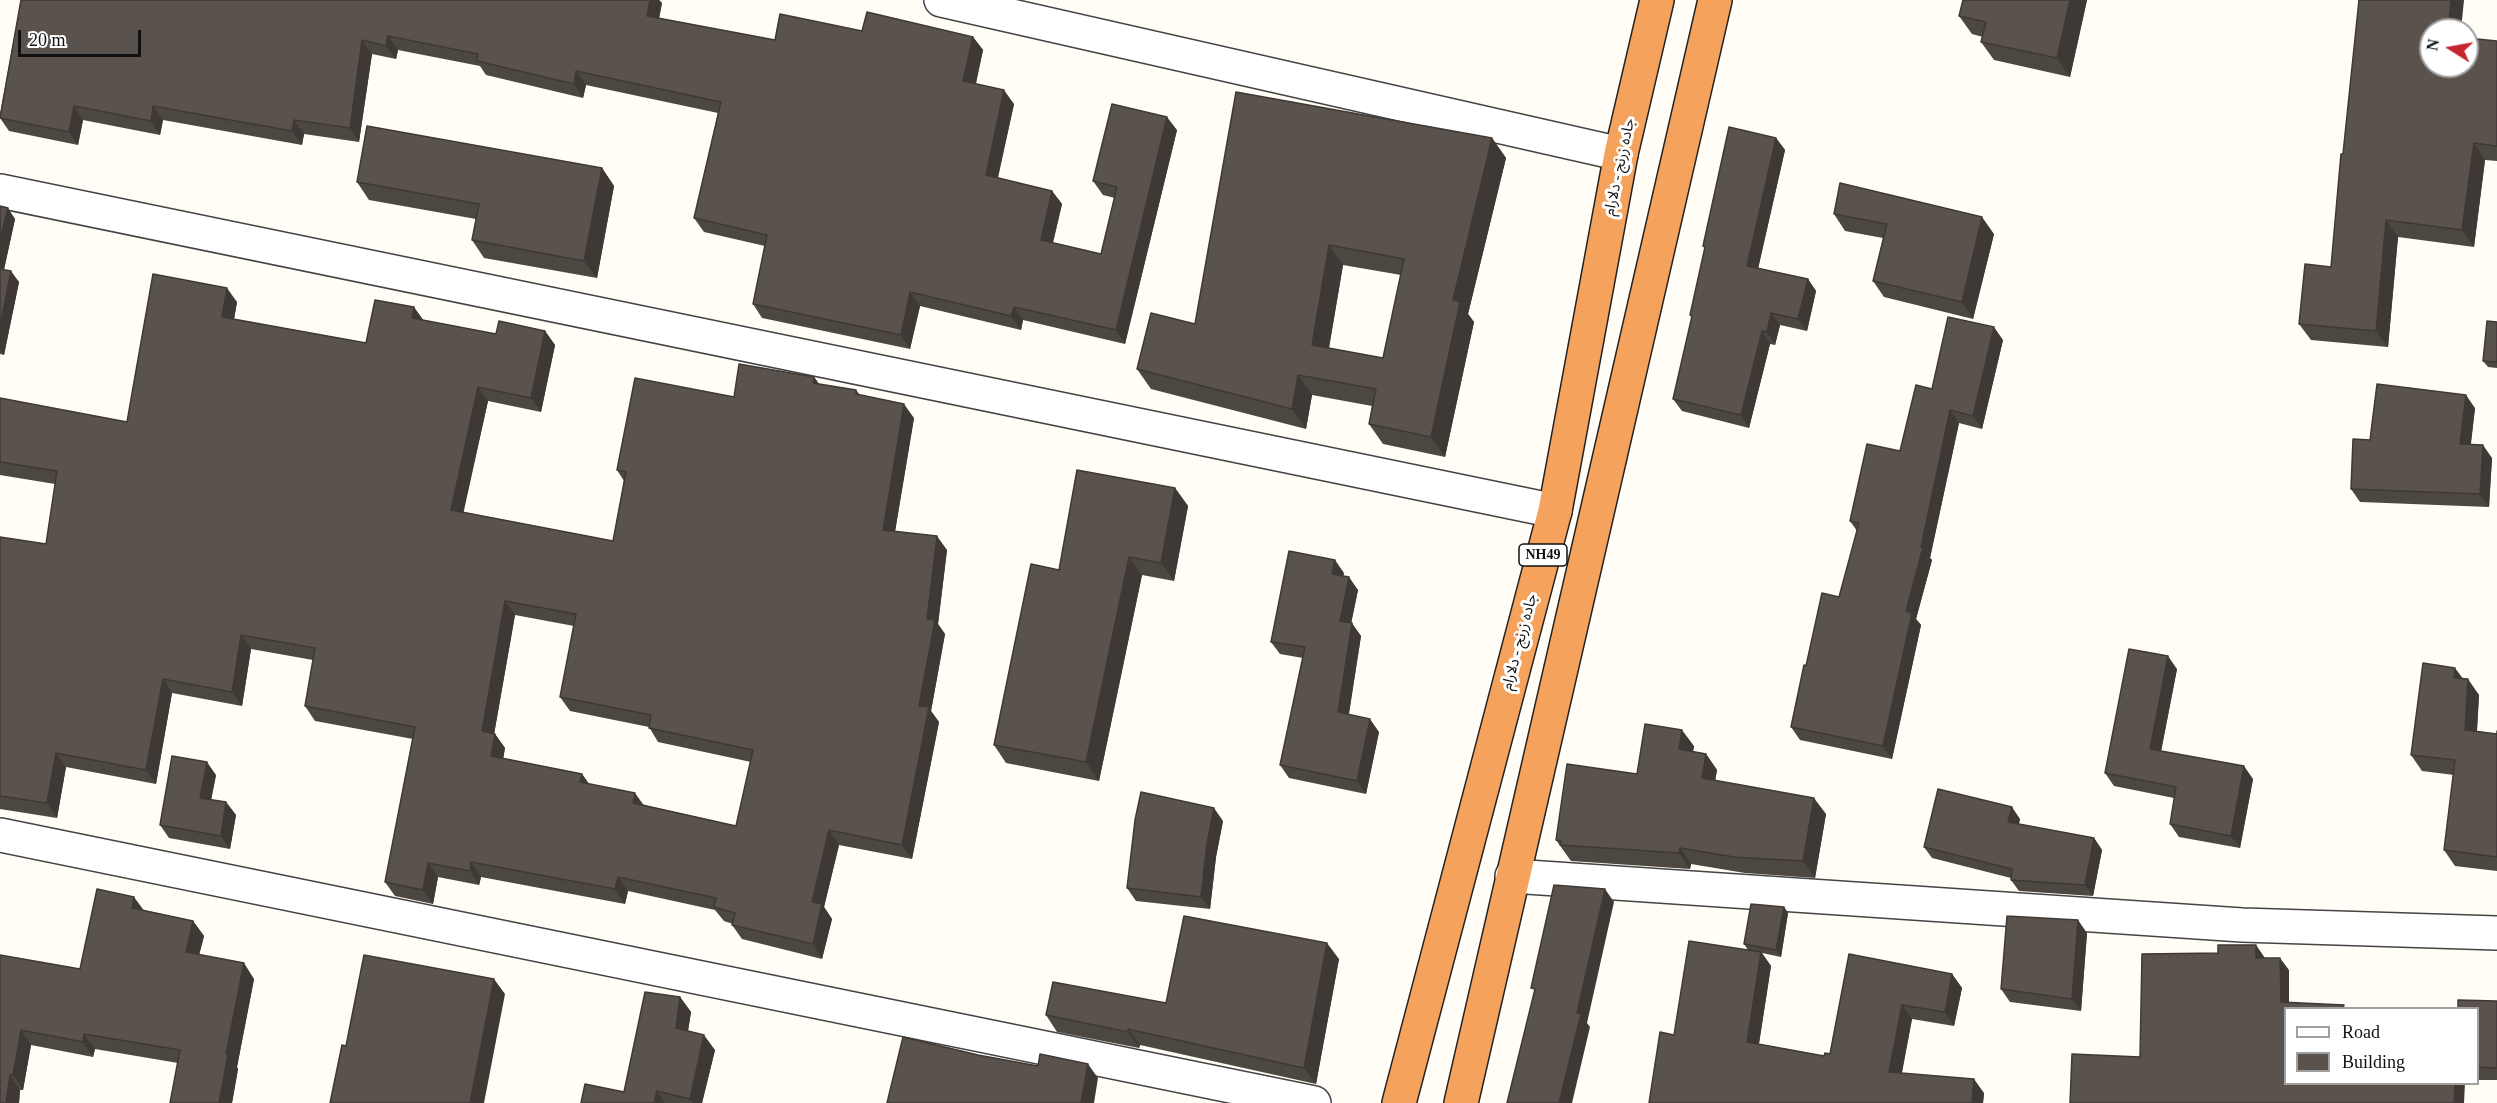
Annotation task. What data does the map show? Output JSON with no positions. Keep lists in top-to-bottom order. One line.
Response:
{"streets":{"highway":["جاده زرنج - دلارام","NH49"]},"legend":["Road","Building"],"scale_bar":"20 m","north":"left"}
